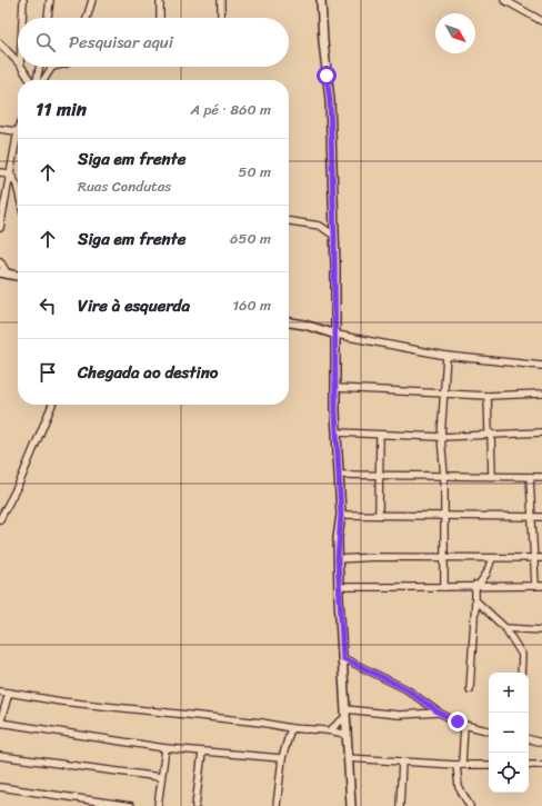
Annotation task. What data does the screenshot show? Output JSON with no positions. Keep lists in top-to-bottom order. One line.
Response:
{"north":"bottom right","page":{"search":"Pesquisar aqui","heading":["11 min","A pé · 860 m"],"list":[["Siga em frente","Ruas Condutas","50 m"],["Siga em frente","650 m"],["Vire à esquerda","160 m"],"Chegada ao destino"],"map_buttons":["+","−"]}}
